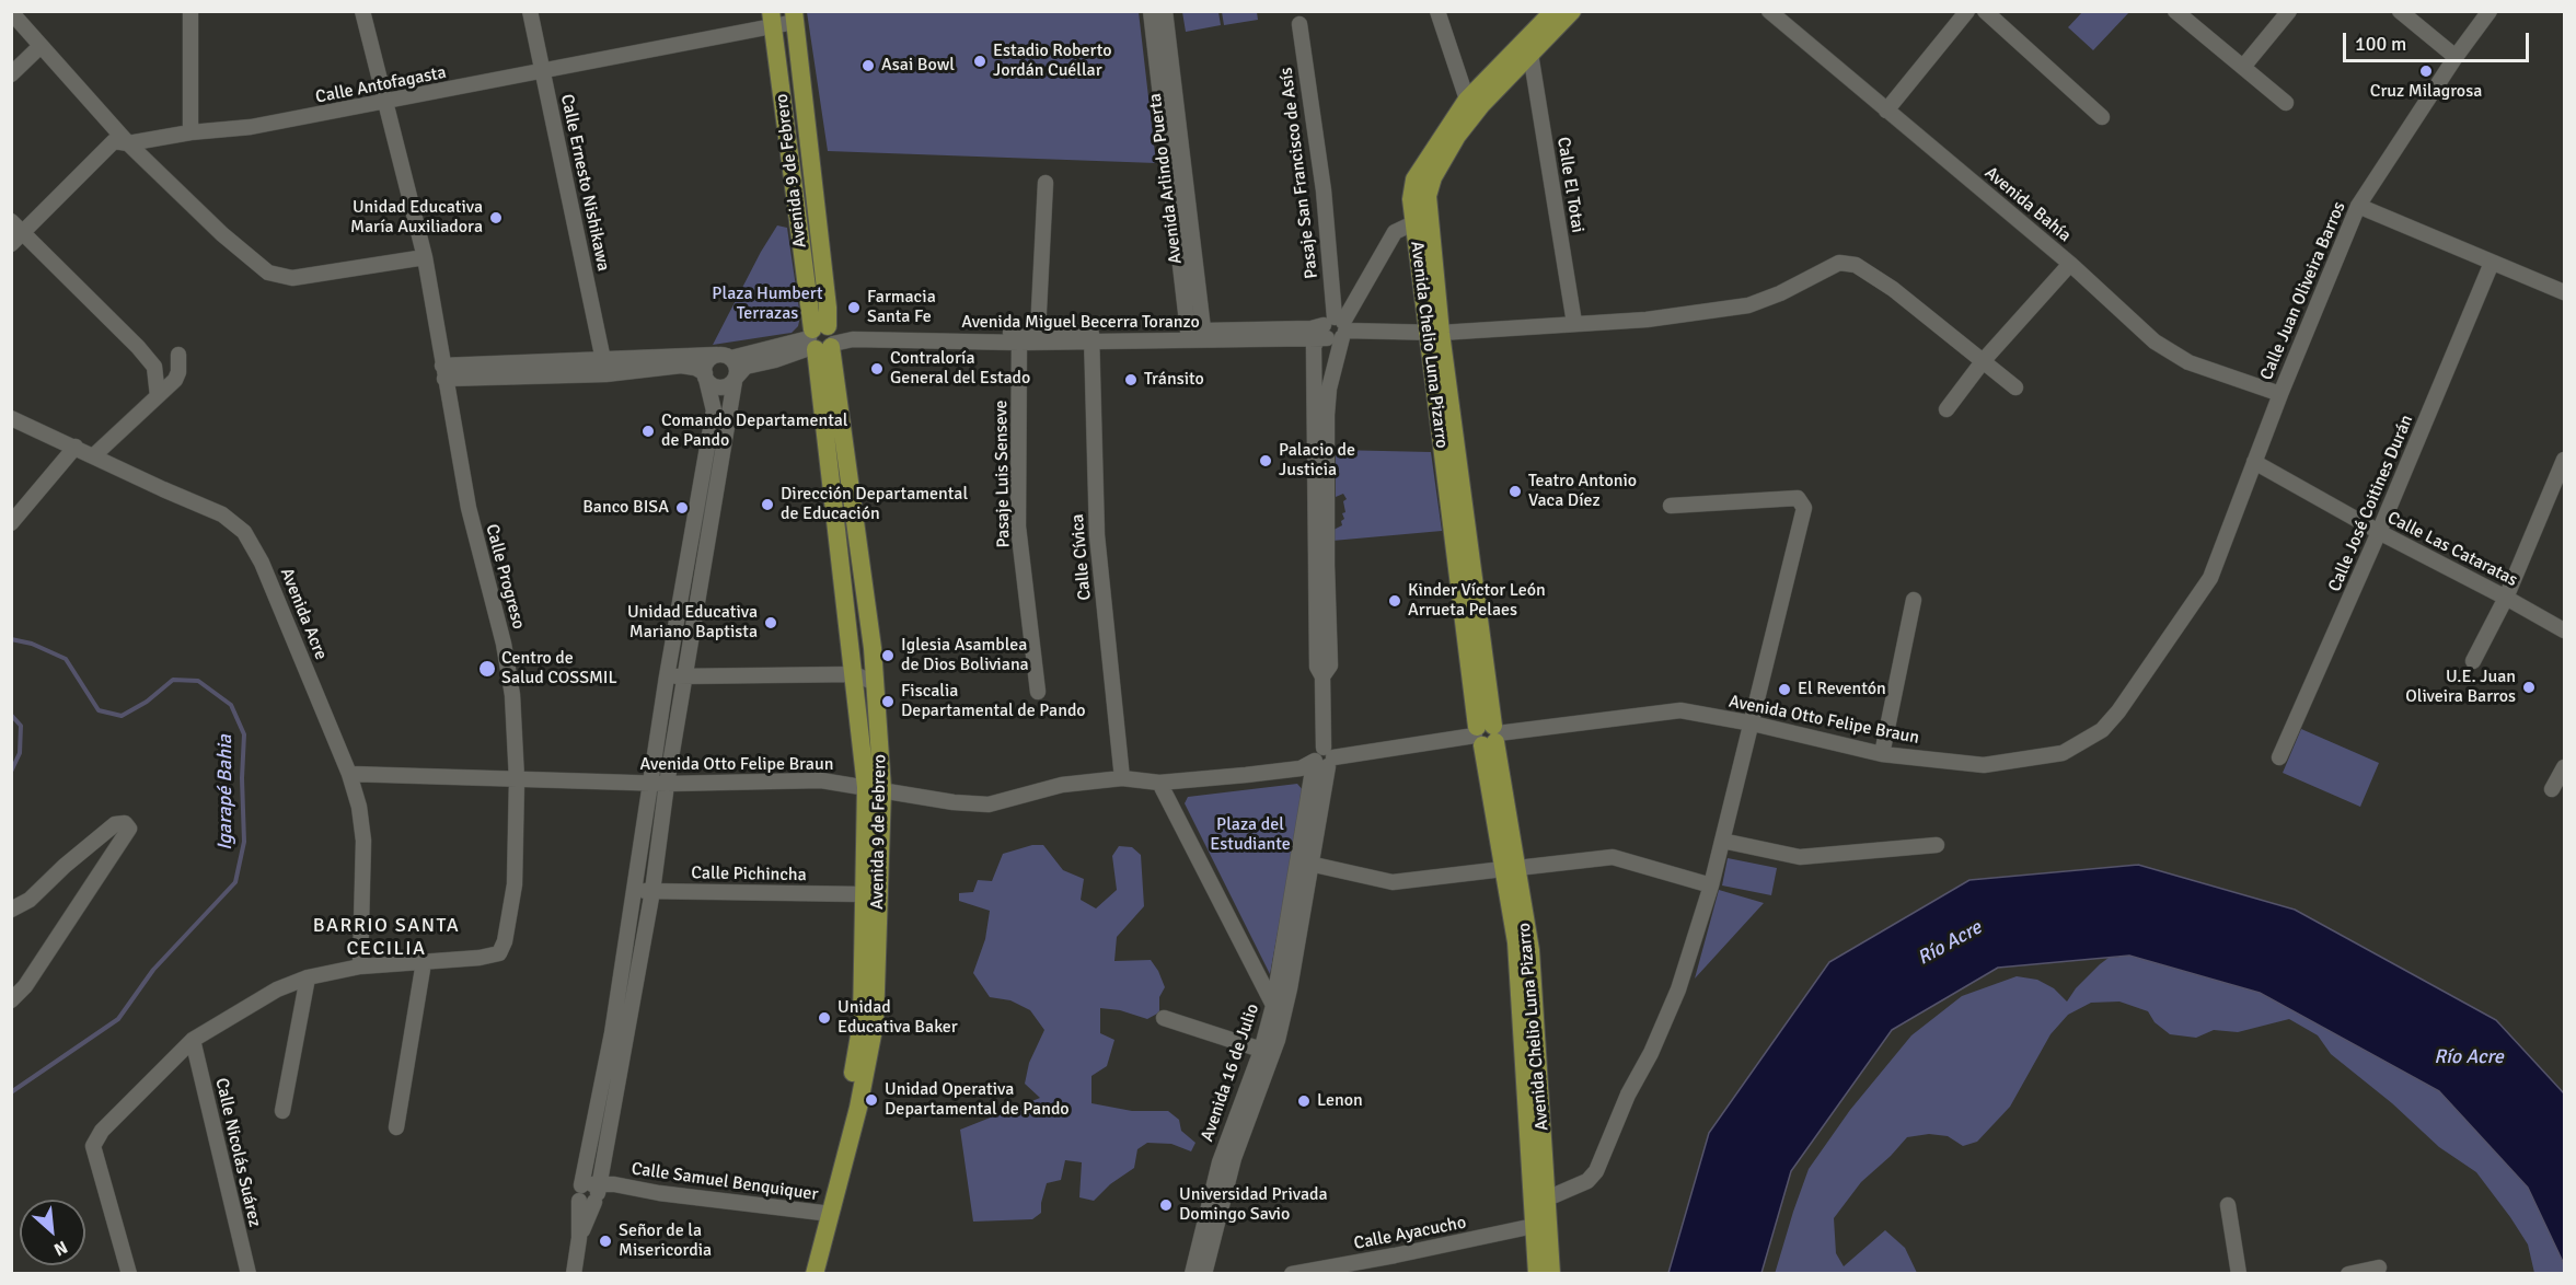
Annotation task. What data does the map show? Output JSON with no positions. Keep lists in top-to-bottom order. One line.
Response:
{"streets":{"main road":["Avenida 9 de Febrero","Avenida Chelio Luna Pizarro"],"street":["Calle Antofagasta","Pasaje San Francisco de Asís","Avenida Arlindo Puerta","Calle Ernesto Nishikawa","Calle El Totai","Avenida Bahía","Calle Juan Oliveira Barros","Avenida Miguel Becerra Toranzo","Pasaje Luis Senseve","Calle José Coitines Durán","Calle Las Cataratas","Calle Cívica","Calle Progreso","Avenida Acre","Avenida Otto Felipe Braun","Calle Pichincha","Avenida 16 de Julio","Calle Nicolás Suárez","Calle Samuel Benquiquer","Calle Ayacucho"]},"crossings":[["Calle Antofagasta","Avenida 9 de Febrero"],["Calle Antofagasta","Calle Ernesto Nishikawa"],["Calle Antofagasta","Calle Progreso"],["Avenida 9 de Febrero","Avenida Miguel Becerra Toranzo"],["Avenida 9 de Febrero","Avenida Otto Felipe Braun"],["Avenida 9 de Febrero","Calle Pichincha"],["Avenida 9 de Febrero","Calle Samuel Benquiquer"],["Pasaje San Francisco de Asís","Avenida Miguel Becerra Toranzo"],["Pasaje San Francisco de Asís","Avenida 16 de Julio"],["Avenida Arlindo Puerta","Avenida Miguel Becerra Toranzo"],["Calle Ernesto Nishikawa","Avenida Miguel Becerra Toranzo"],["Calle El Totai","Avenida Miguel Becerra Toranzo"],["Calle El Totai","Avenida Chelio Luna Pizarro"],["Avenida Bahía","Calle Juan Oliveira Barros"],["Calle Juan Oliveira Barros","Calle Las Cataratas"],["Calle Juan Oliveira Barros","Avenida Otto Felipe Braun"],["Avenida Miguel Becerra Toranzo","Avenida Chelio Luna Pizarro"],["Avenida Miguel Becerra Toranzo","Pasaje Luis Senseve"],["Avenida Miguel Becerra Toranzo","Calle Cívica"],["Avenida Miguel Becerra Toranzo","Calle Progreso"],["Avenida Miguel Becerra Toranzo","Avenida 16 de Julio"],["Avenida Chelio Luna Pizarro","Avenida Otto Felipe Braun"],["Avenida Chelio Luna Pizarro","Avenida 16 de Julio"],["Avenida Chelio Luna Pizarro","Calle Ayacucho"],["Calle José Coitines Durán","Calle Las Cataratas"],["Calle Las Cataratas","Avenida Otto Felipe Braun"],["Calle Cívica","Avenida Otto Felipe Braun"],["Calle Progreso","Avenida Acre"],["Calle Progreso","Avenida Otto Felipe Braun"],["Calle Progreso","Calle Nicolás Suárez"],["Avenida Acre","Avenida Otto Felipe Braun"],["Avenida Otto Felipe Braun","Avenida 16 de Julio"]],"districts":["BARRIO SANTA CECILIA"],"water":["Igarapé Bahia","Río Acre"],"parks":["Plaza Humbert Terrazas","Plaza del Estudiante"],"places":["Estadio Roberto Jordán Cuéllar","Asai Bowl","Cruz Milagrosa","Unidad Educativa María Auxiliadora","Farmacia Santa Fe","Contraloría General del Estado","Tránsito","Comando Departamental de Pando","Palacio de Justicia","Teatro Antonio Vaca Díez","Dirección Departamental de Educación","Banco BISA","Kinder Víctor León Arrueta Pelaes","Unidad Educativa Mariano Baptista","Iglesia Asamblea de Dios Boliviana","Centro de Salud COSSMIL","U.E. Juan Oliveira Barros","El Reventón","Fiscalia Departamental de Pando","Unidad Educativa Baker","Unidad Operativa Departamental de Pando","Lenon","Universidad Privada Domingo Savio","Señor de la Misericordia"],"scale_bar":"100 m","north":"bottom right"}
